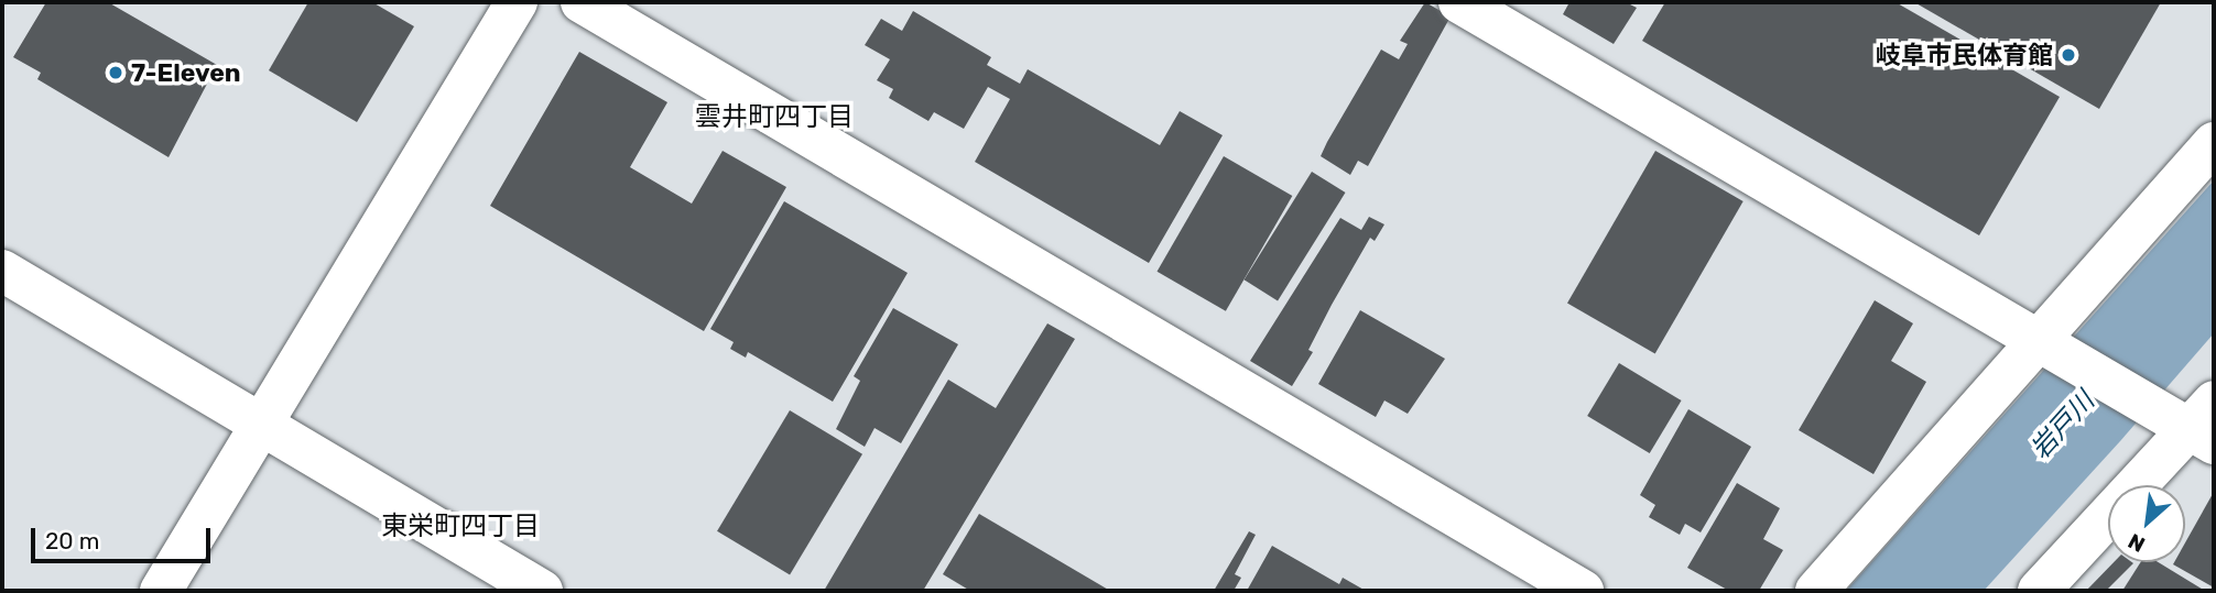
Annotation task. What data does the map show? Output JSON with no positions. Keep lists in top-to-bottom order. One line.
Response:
{"districts":["雲井町四丁目","東栄町四丁目"],"water":["岩戸川"],"places":["岐阜市民体育館","7-Eleven"],"scale_bar":"20 m","north":"bottom left"}
